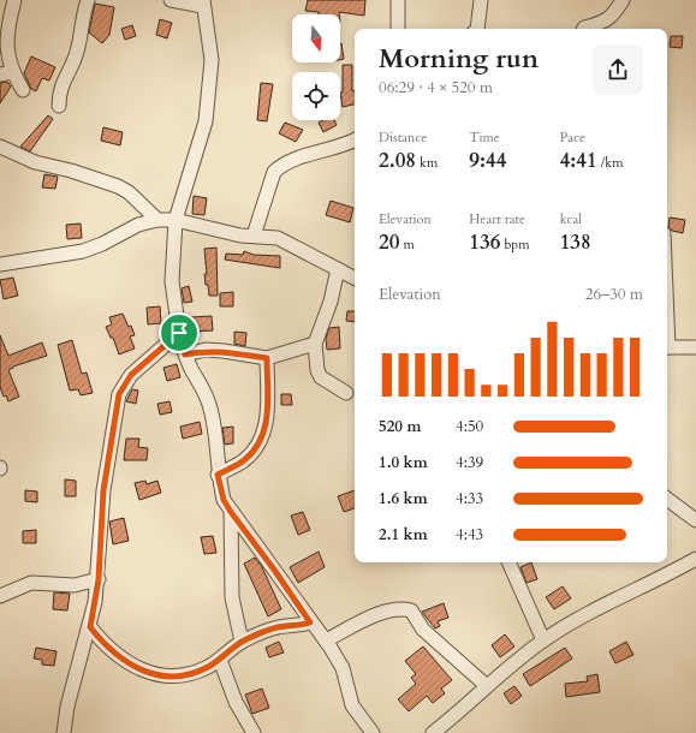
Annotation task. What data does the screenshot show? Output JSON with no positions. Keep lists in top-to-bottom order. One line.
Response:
{"north":"bottom","page":{"heading":["Morning run","06:29 · 4 × 520 m"],"stats":[["Distance","2.08 km"],["Time","9:44"],["Pace","4:41 /km"],["Elevation","20 m"],["Heart rate","136 bpm"],["kcal","138"]],"chart":["Elevation","26–30 m"],"list":[{"name":"520 m","note":"4:50"},{"name":"1.0 km","note":"4:39"},{"name":"1.6 km","note":"4:33"},{"name":"2.1 km","note":"4:43"}]}}
